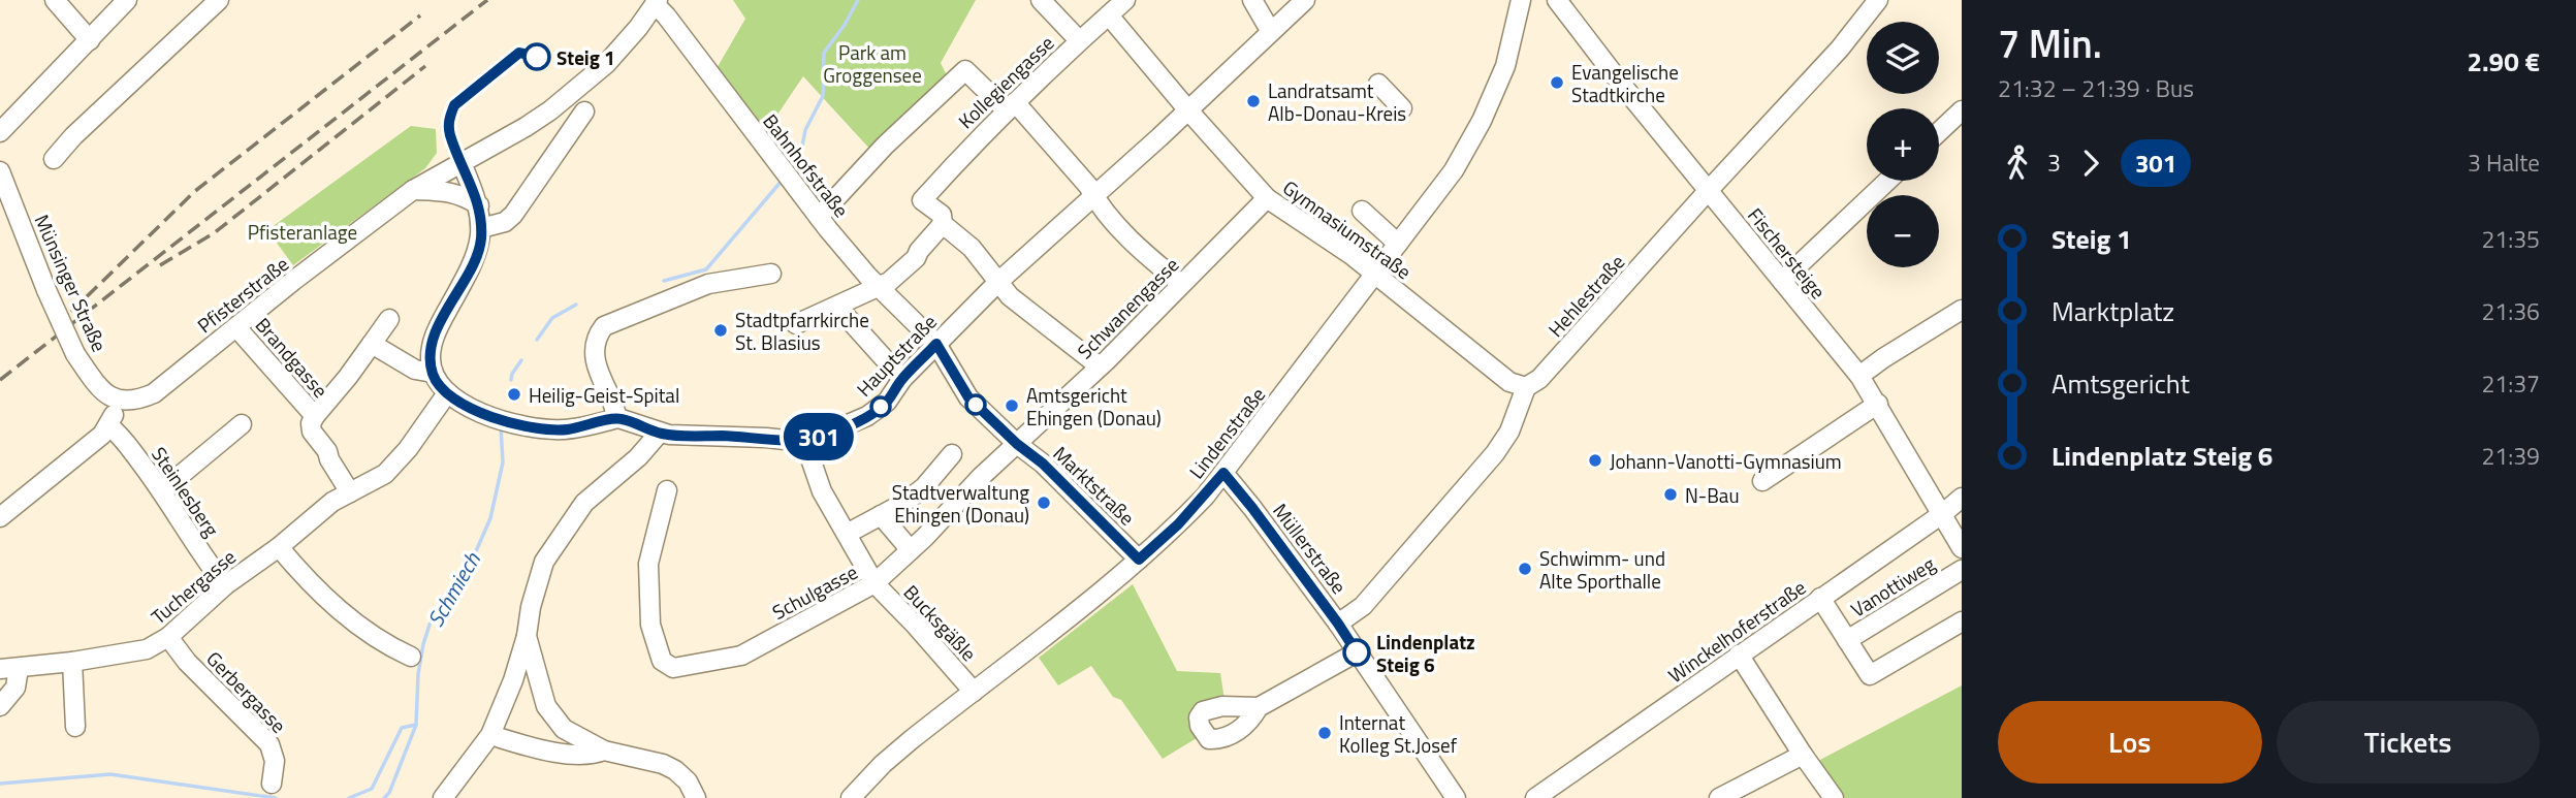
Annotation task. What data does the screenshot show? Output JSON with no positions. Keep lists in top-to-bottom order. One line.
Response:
{"streets":{"street":["Kollegiengasse","Bahnhofstraße","Gymnasiumstraße","Fischersteige","Münsinger Straße","Pfisterstraße","Hehlestraße","Schwanengasse","Hauptstraße","Brandgasse","Lindenstraße","Marktstraße","Steinlesberg","Müllerstraße","Tuchergasse","Vanottiweg","Schulgasse","Bucksgäßle","Winckelhoferstraße","Gerbergasse"]},"crossings":[["Kollegiengasse","Gymnasiumstraße"],["Bahnhofstraße","Pfisterstraße"],["Bahnhofstraße","Hauptstraße"],["Bahnhofstraße","Marktstraße"],["Gymnasiumstraße","Hehlestraße"],["Gymnasiumstraße","Schwanengasse"],["Gymnasiumstraße","Hauptstraße"],["Gymnasiumstraße","Lindenstraße"],["Fischersteige","Hehlestraße"],["Fischersteige","Winckelhoferstraße"],["Münsinger Straße","Pfisterstraße"],["Pfisterstraße","Brandgasse"],["Hehlestraße","Müllerstraße"],["Schwanengasse","Marktstraße"],["Schwanengasse","Schulgasse"],["Hauptstraße","Marktstraße"],["Hauptstraße","Bucksgäßle"],["Brandgasse","Tuchergasse"],["Lindenstraße","Marktstraße"],["Lindenstraße","Müllerstraße"],["Lindenstraße","Bucksgäßle"],["Steinlesberg","Tuchergasse"],["Tuchergasse","Gerbergasse"],["Schulgasse","Bucksgäßle"]],"water":["Schmiech"],"parks":["Park am Groggensee","Pfisteranlage"],"places":["Steig 1","Evangelische Stadtkirche","Landratsamt Alb-Donau-Kreis","Stadtpfarrkirche St. Blasius","Heilig-Geist-Spital","Amtsgericht Ehingen (Donau)","Johann-Vanotti-Gymnasium","N-Bau","Stadtverwaltung Ehingen (Donau)","Schwimm- und Alte Sporthalle","Lindenplatz Steig 6","Internat Kolleg St.Josef"],"lines":["bus line 301"],"page":{"on_map":"301","heading":["7 Min.","21:32 – 21:39 · Bus","2.90 €"],"map_buttons":["+","−"],"legs":["3","301","3 Halte"],"list":[{"name":"Steig 1","value":"21:35"},{"name":"Marktplatz","value":"21:36"},{"name":"Amtsgericht","value":"21:37"},{"name":"Lindenplatz Steig 6","value":"21:39"}],"buttons":["Los","Tickets"]}}
